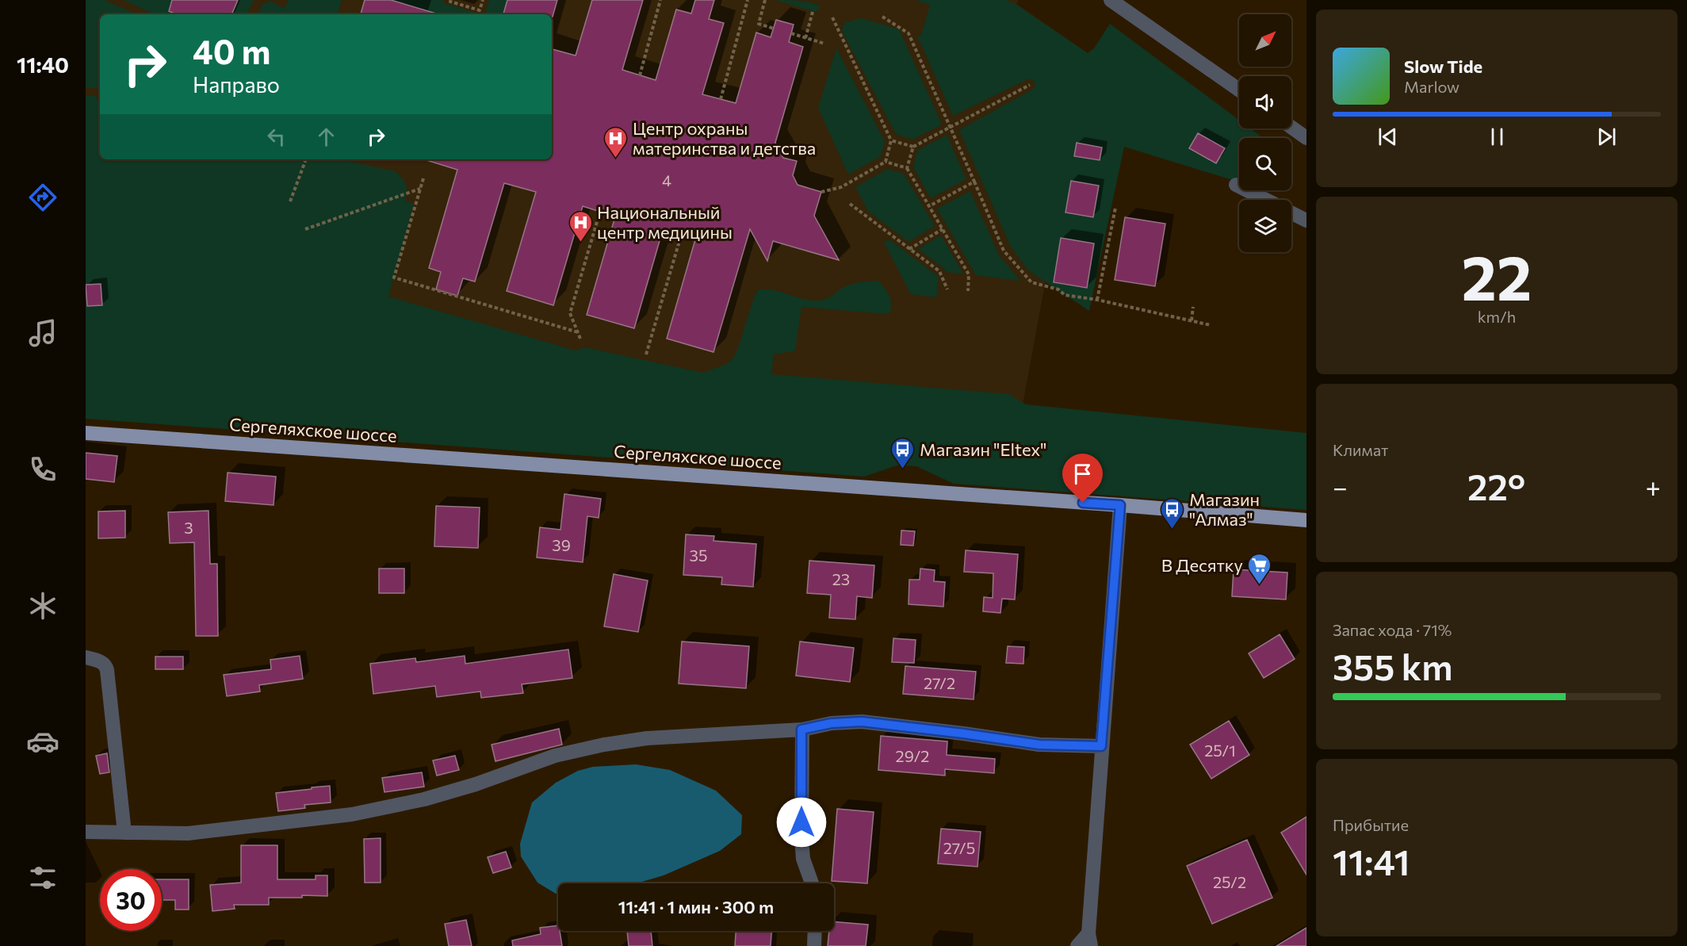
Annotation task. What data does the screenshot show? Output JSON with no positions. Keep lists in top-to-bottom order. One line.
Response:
{"streets":{"main road":["Сергеляхское шоссе"]},"places":{"hospital":["Центр охраны материнства и детства","Национальный центр медицины"],"bus stop":["Магазин \"Eltex\"","Магазин \"Алмаз\""],"supermarket":["В Десятку"]},"house_numbers":["4","3","39","35","23","27/2","25/1","29/2","27/5","25/2"],"north":"top right","page":{"tabs":"11:40","turn":["40 m","Направо"],"song":["Slow Tide","Marlow"],"tile":[["22","km/h"],"Климат",["Запас хода · 71%","355 km"],["Прибытие","11:41"]],"heat":["−","22°","+"],"limit":"30","trip":"11:41 · 1 мин · 300 m"}}
